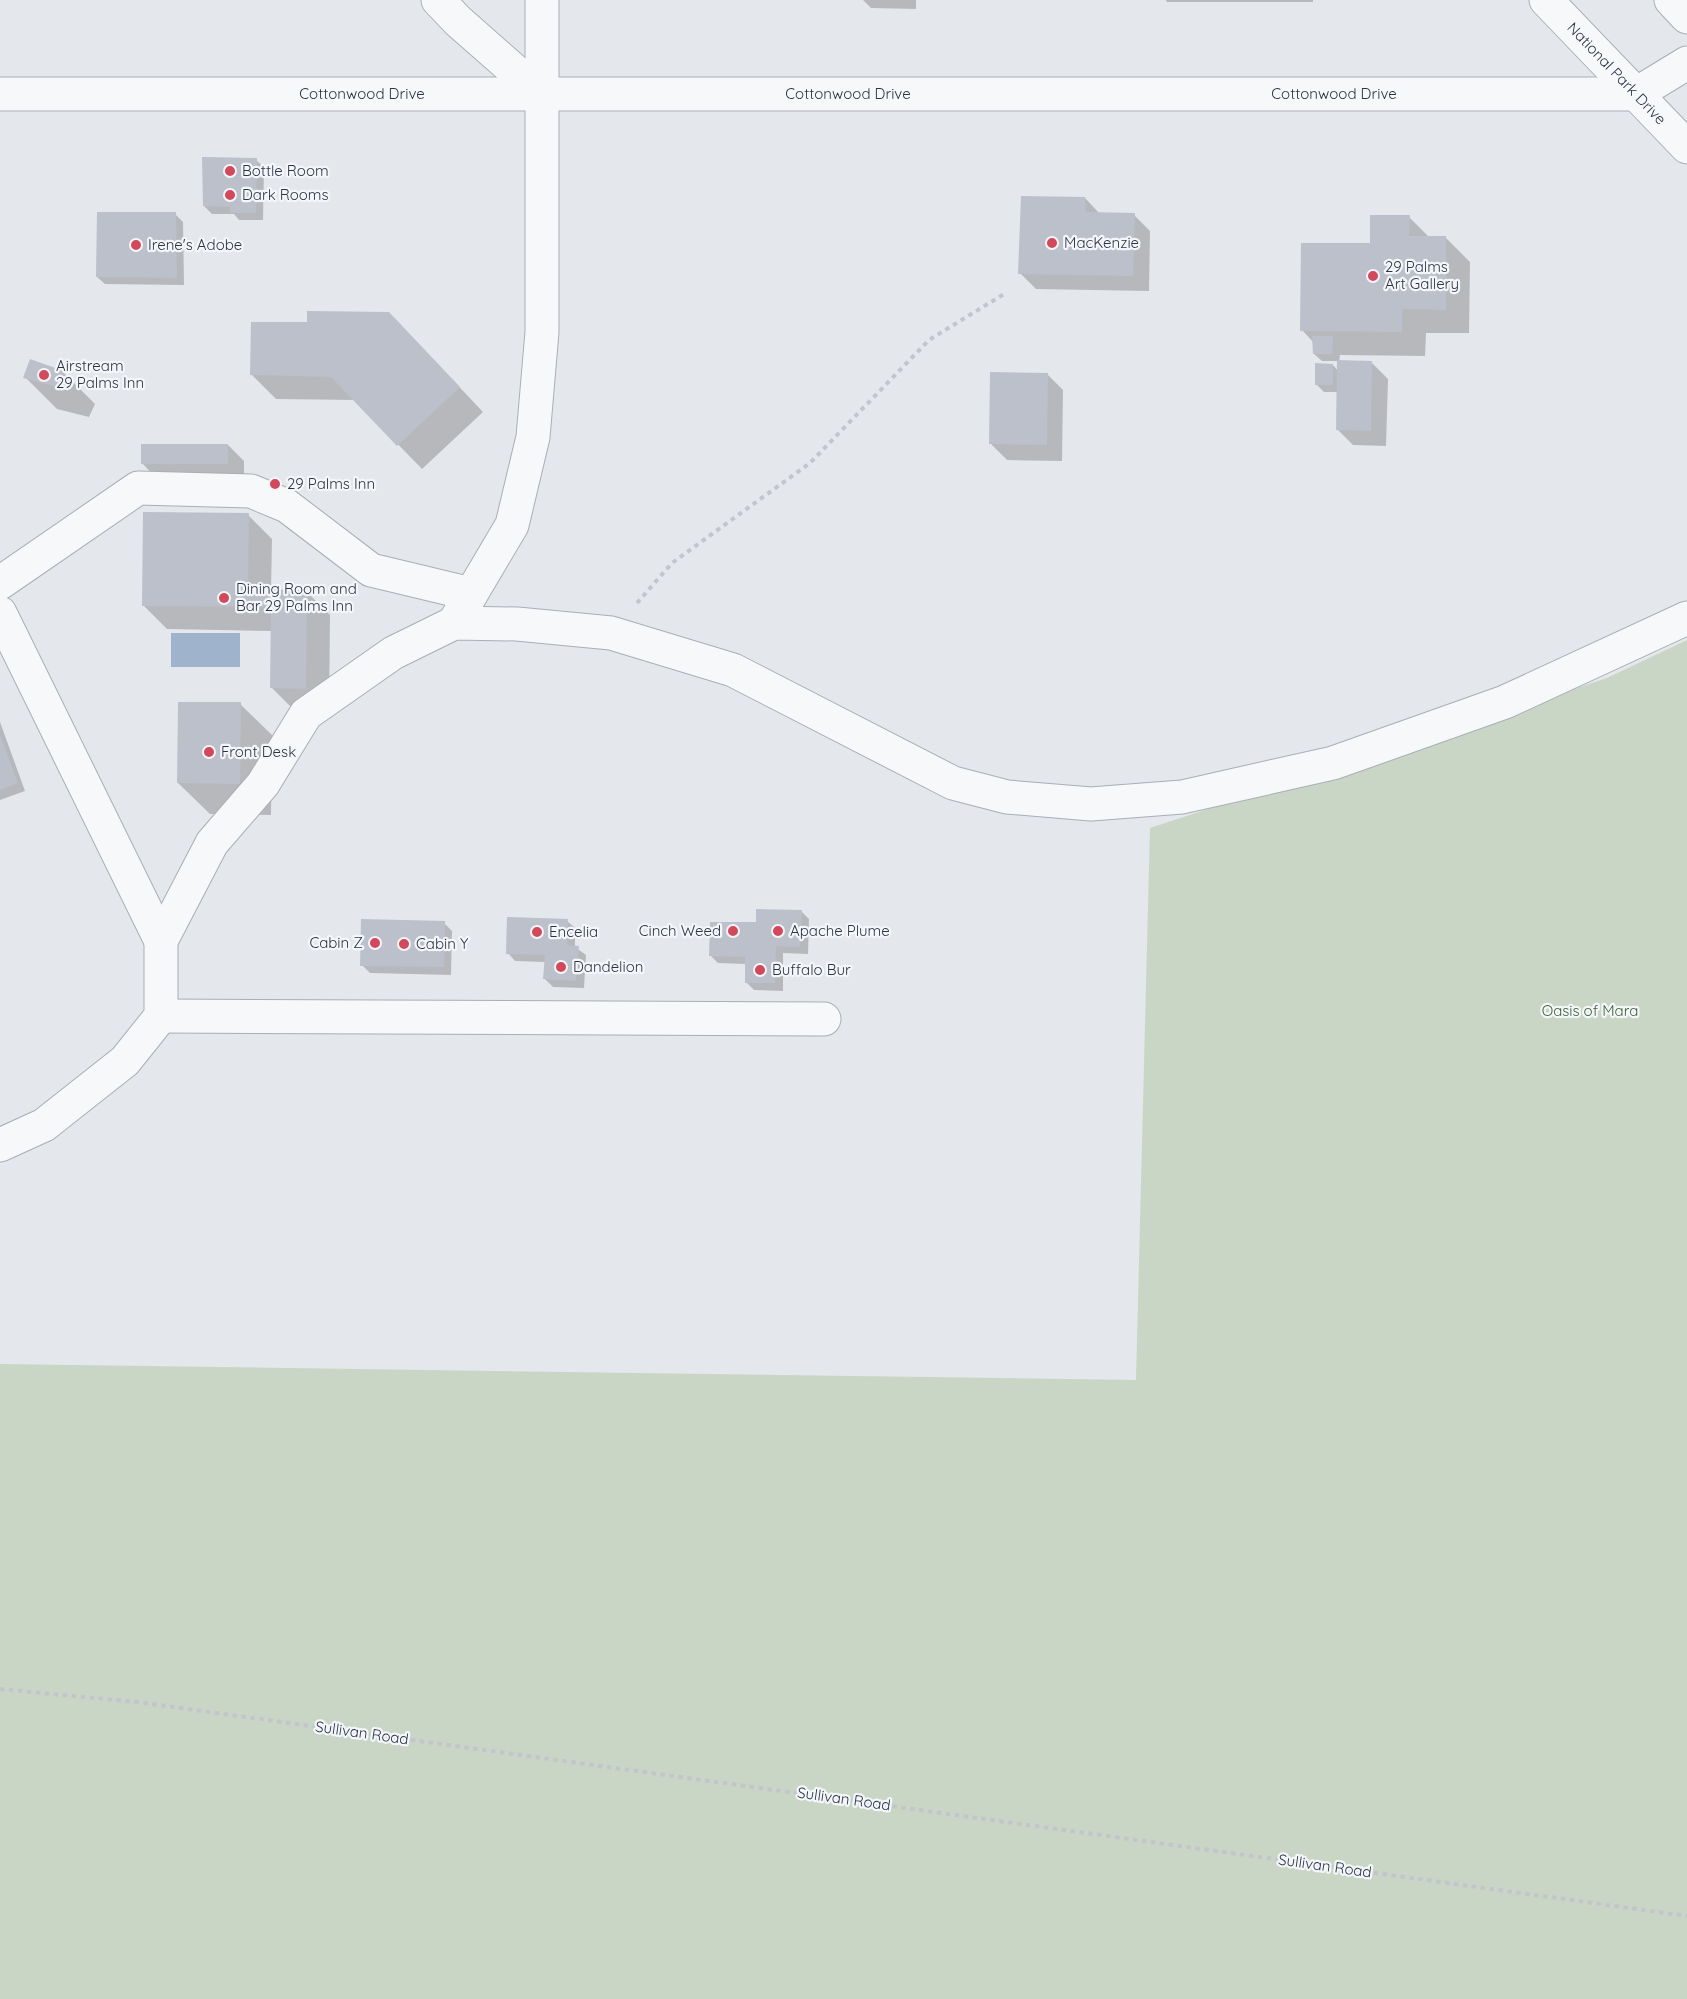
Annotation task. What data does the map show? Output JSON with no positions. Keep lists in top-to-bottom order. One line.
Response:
{"streets":{"street":["National Park Drive","Cottonwood Drive"],"path":["Sullivan Road"]},"crossings":[["National Park Drive","Cottonwood Drive"]],"parks":["Oasis of Mara"],"places":["Bottle Room","Dark Rooms","MacKenzie","Irene's Adobe","29 Palms Art Gallery","Airstream 29 Palms Inn","29 Palms Inn","Dining Room and Bar 29 Palms Inn","Front Desk","Cinch Weed","Apache Plume","Encelia","Cabin Z","Cabin Y","Dandelion","Buffalo Bur"]}
